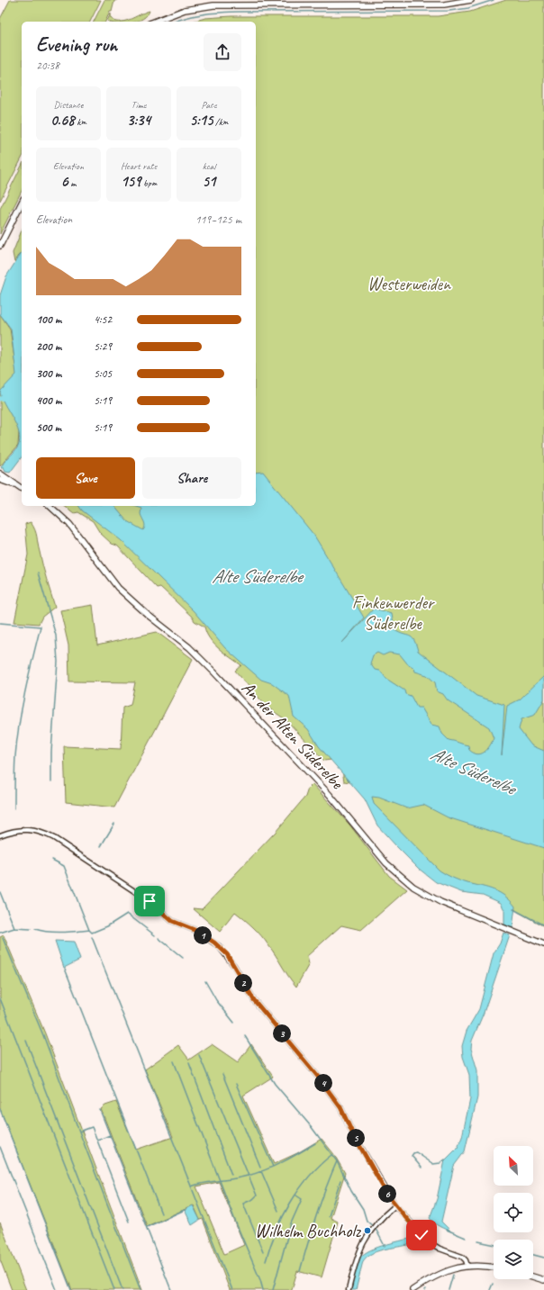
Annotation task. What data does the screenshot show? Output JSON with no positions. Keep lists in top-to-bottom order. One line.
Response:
{"streets":{"main road":["An der Alten Süderelbe"]},"water":["Alte Süderelbe"],"parks":["Westerweiden","Finkenwerder Süderelbe"],"places":["Wilhelm Buchholz"],"north":"top left","page":{"heading":["Evening run","20:38"],"stats":[["Distance","0.68 km"],["Time","3:34"],["Pace","5:15 /km"],["Elevation","6 m"],["Heart rate","159 bpm"],["kcal","51"]],"chart":["Elevation","119–125 m"],"list":[{"name":"100 m","note":"4:52"},{"name":"200 m","note":"5:29"},{"name":"300 m","note":"5:05"},{"name":"400 m","note":"5:19"},{"name":"500 m","note":"5:19"}],"buttons":["Save","Share"],"pins":["1","2","3","4","5","6"]}}
